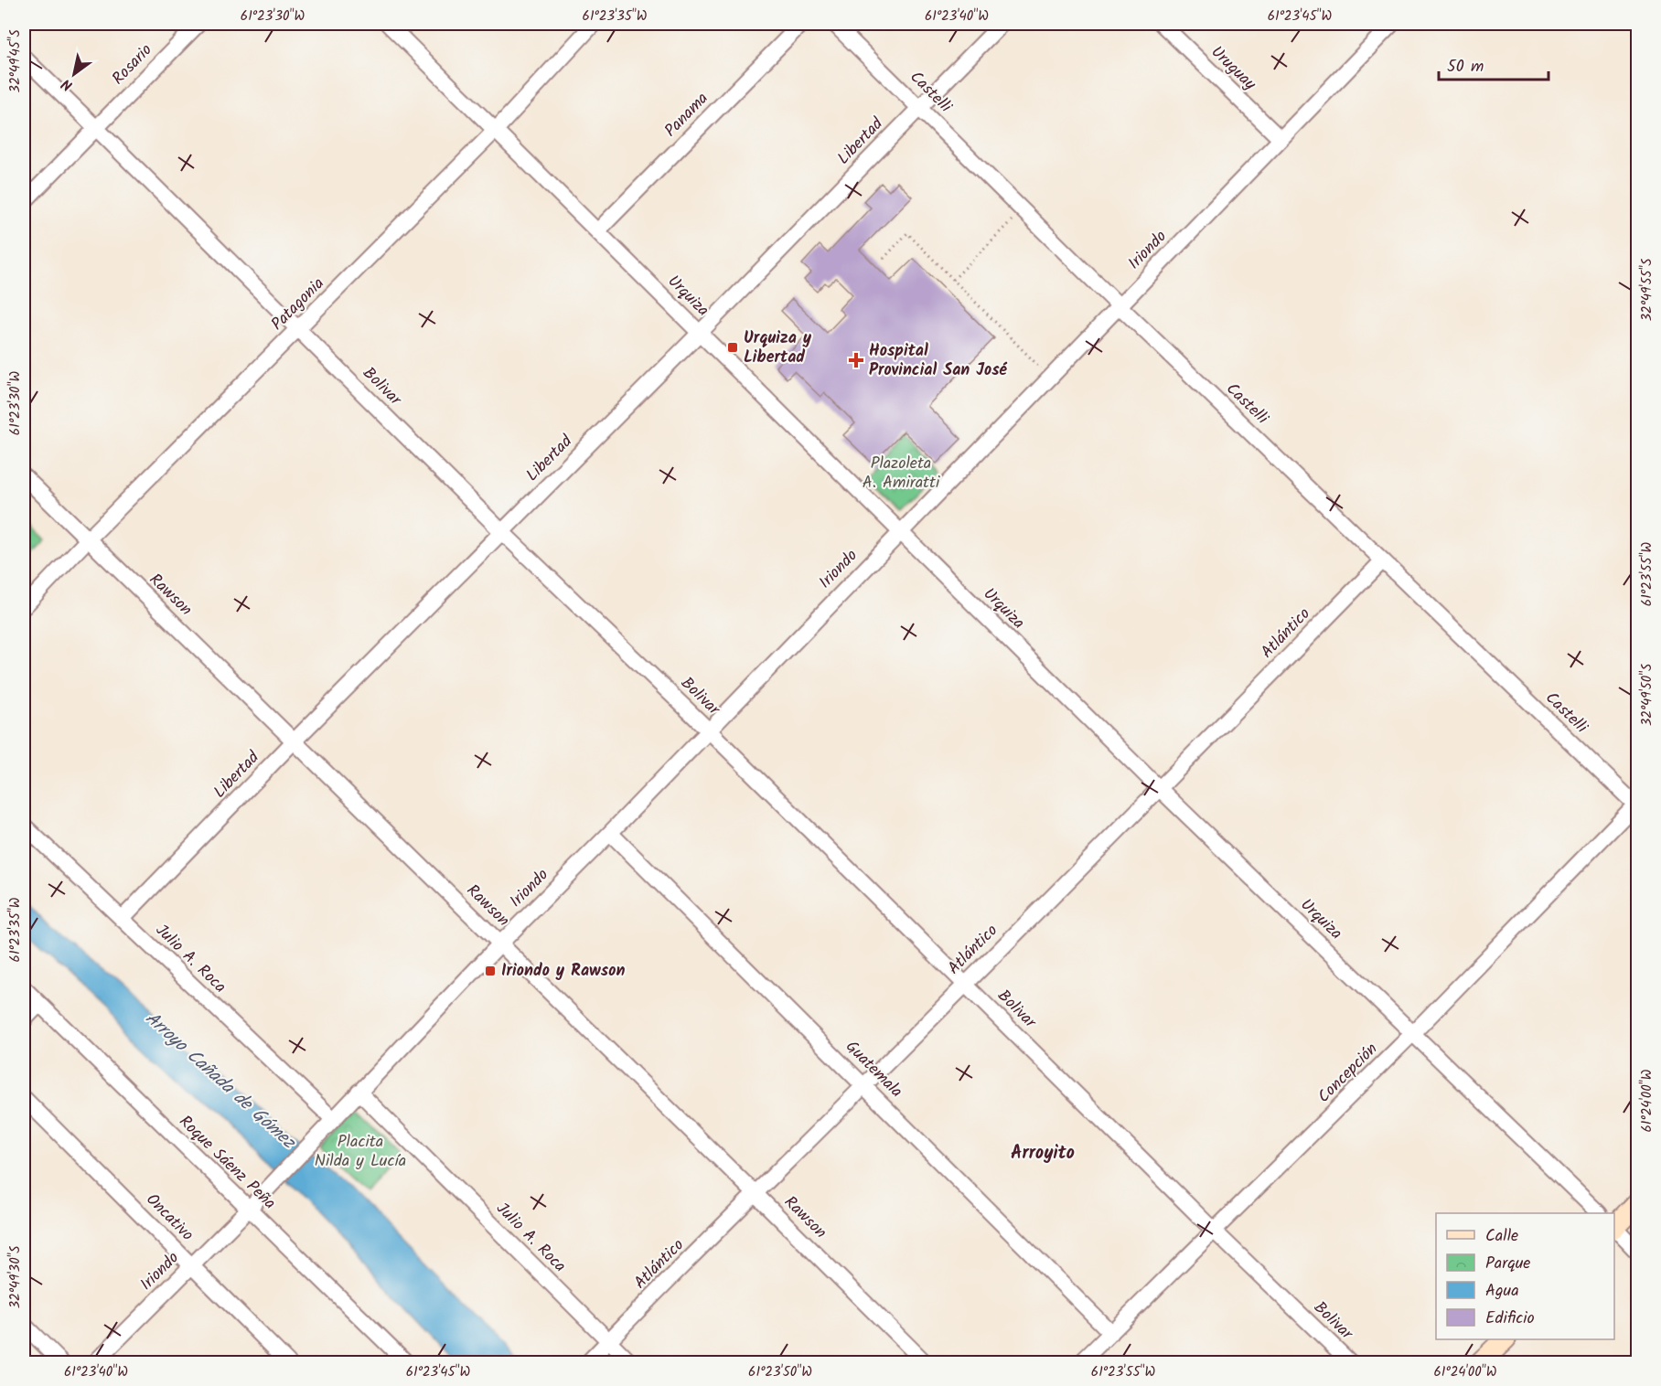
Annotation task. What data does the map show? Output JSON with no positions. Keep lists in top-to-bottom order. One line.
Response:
{"streets":{"street":["Rosario","Uruguay","Castelli","Panama","Libertad","Iriondo","Urquiza","Patagonia","Bolivar","Rawson","Atlántico","Julio A. Roca","Guatemala","Concepción","Roque Sáenz Peña","Oncativo"]},"crossings":[["Rosario","Bolivar"],["Uruguay","Iriondo"],["Castelli","Libertad"],["Castelli","Iriondo"],["Castelli","Atlántico"],["Castelli","Concepción"],["Panama","Urquiza"],["Libertad","Urquiza"],["Libertad","Bolivar"],["Libertad","Rawson"],["Libertad","Julio A. Roca"],["Iriondo","Urquiza"],["Iriondo","Bolivar"],["Iriondo","Rawson"],["Iriondo","Julio A. Roca"],["Iriondo","Guatemala"],["Iriondo","Roque Sáenz Peña"],["Iriondo","Oncativo"],["Urquiza","Patagonia"],["Urquiza","Atlántico"],["Urquiza","Concepción"],["Patagonia","Bolivar"],["Patagonia","Rawson"],["Bolivar","Atlántico"],["Bolivar","Concepción"],["Rawson","Atlántico"],["Atlántico","Julio A. Roca"],["Atlántico","Guatemala"],["Guatemala","Concepción"]],"districts":["Arroyito"],"water":["Arroyo Cañada de Gómez"],"parks":["Plazoleta A. Amiratti","Placita Nilda y Lucía"],"places":{"transit":["Urquiza y Libertad","Iriondo y Rawson"],"health":["Hospital Provincial San José"]},"legend":["Calle","Parque","Agua","Edificio"],"scale_bar":"50 m","north":"bottom left","coordinates":["61°23'30\"W","61°23'35\"W","61°23'40\"W","61°23'45\"W","32°49'45\"S","32°49'55\"S","61°23'55\"W","32°49'50\"S","61°24'00\"W","32°49'30\"S","61°23'50\"W"]}
